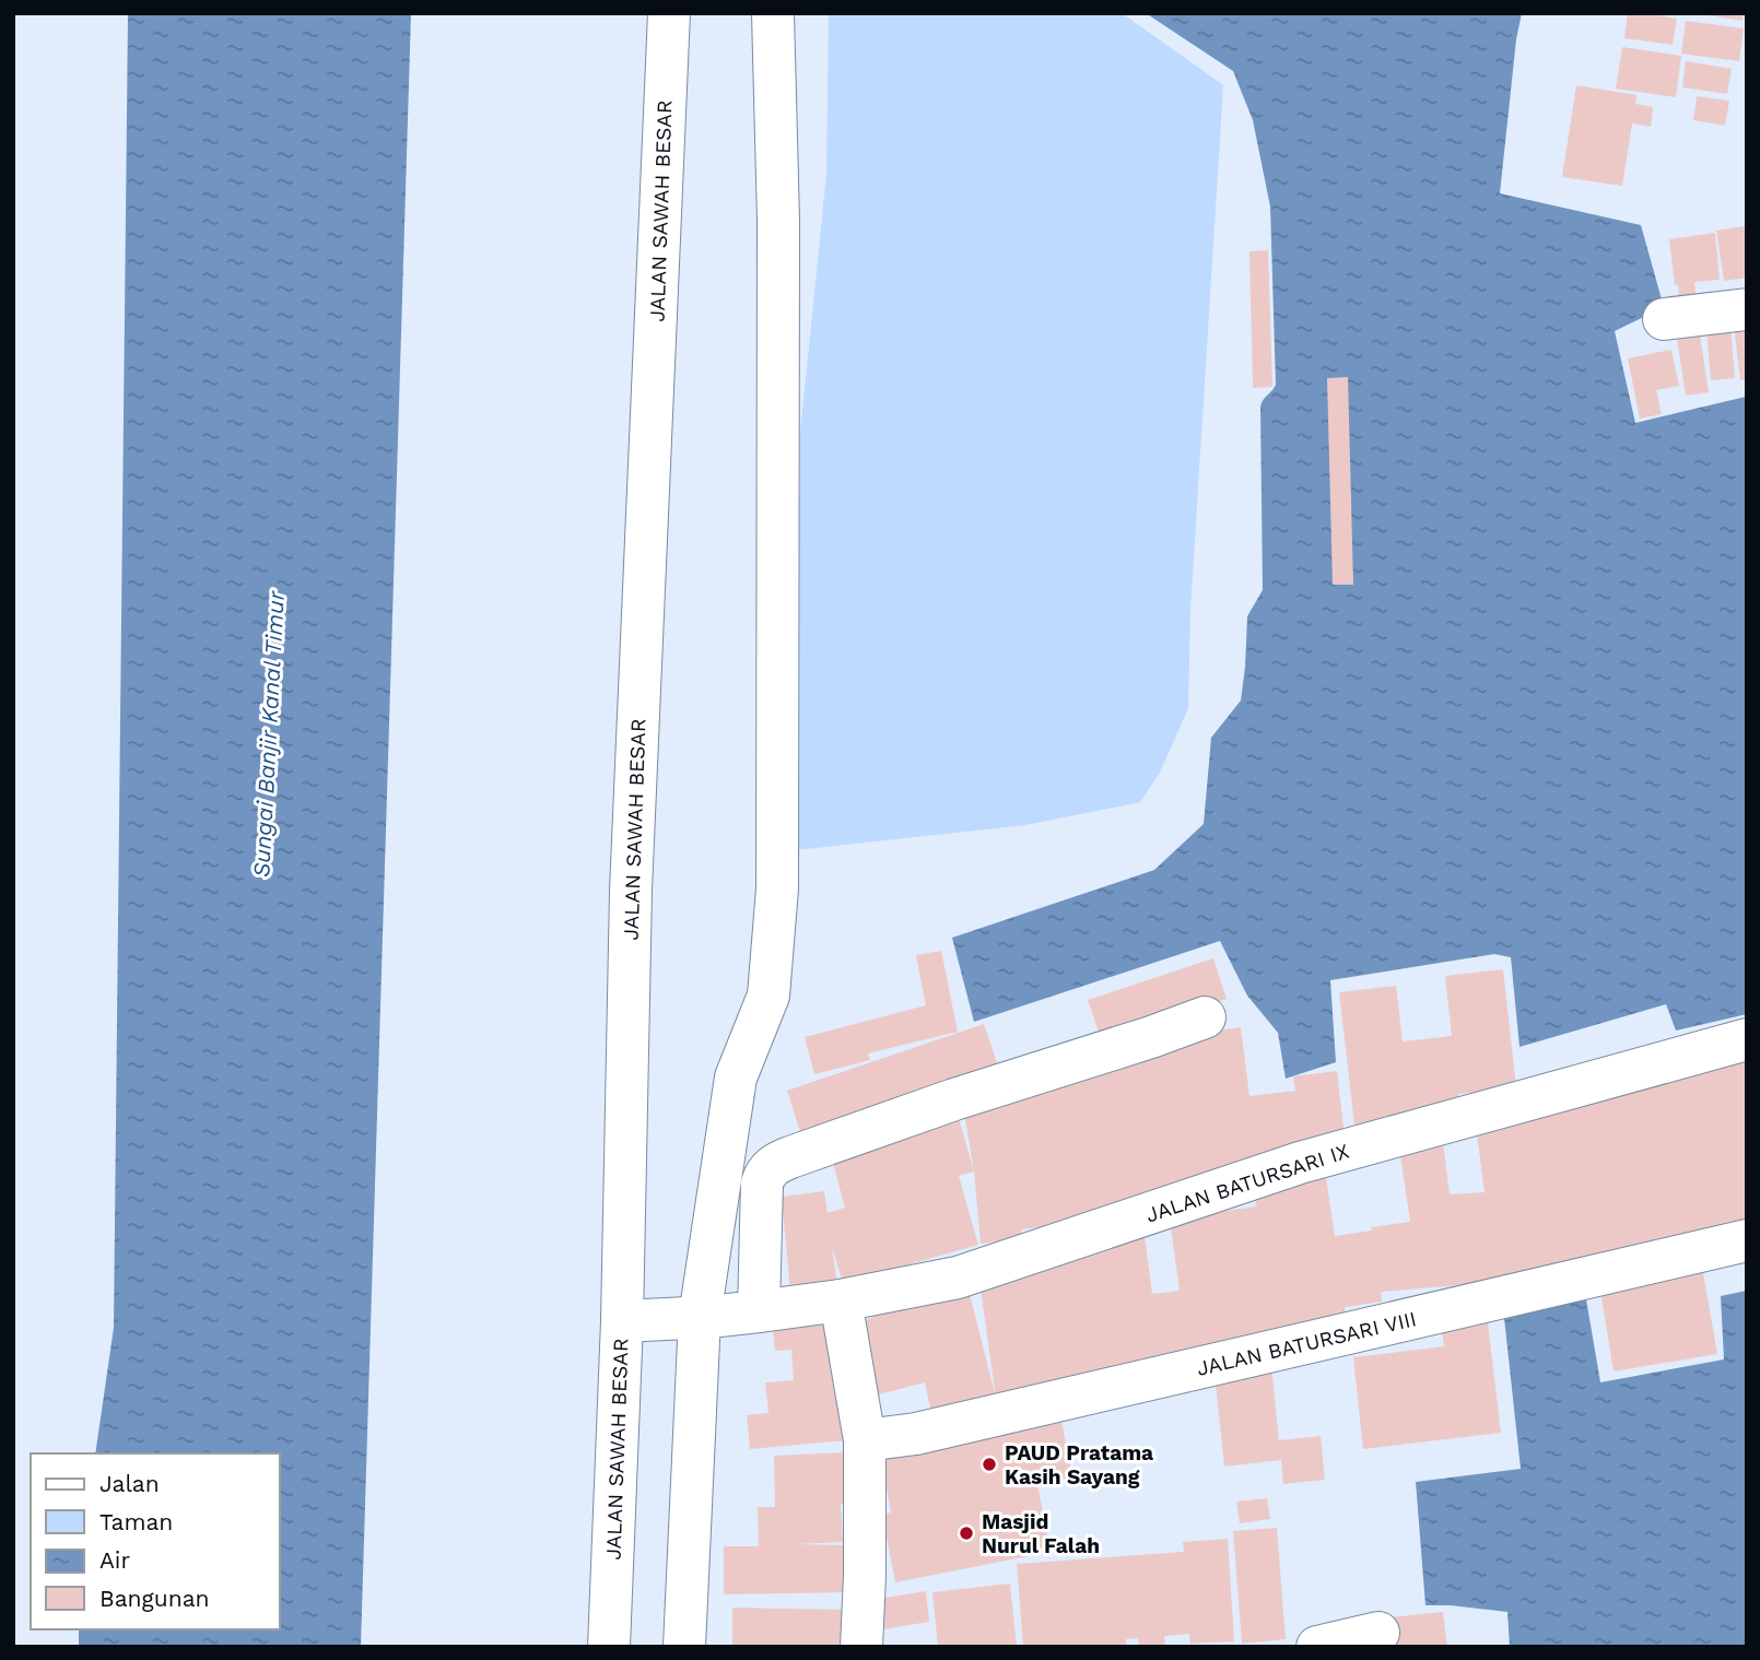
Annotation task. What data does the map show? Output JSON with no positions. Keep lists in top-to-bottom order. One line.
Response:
{"streets":{"street":["JALAN SAWAH BESAR","JALAN BATURSARI IX","JALAN BATURSARI VIII"]},"crossings":[["JALAN SAWAH BESAR","JALAN BATURSARI IX"]],"water":["Sungai Banjir Kanal Timur"],"places":["PAUD Pratama Kasih Sayang","Masjid Nurul Falah"],"legend":["Jalan","Taman","Air","Bangunan"]}
